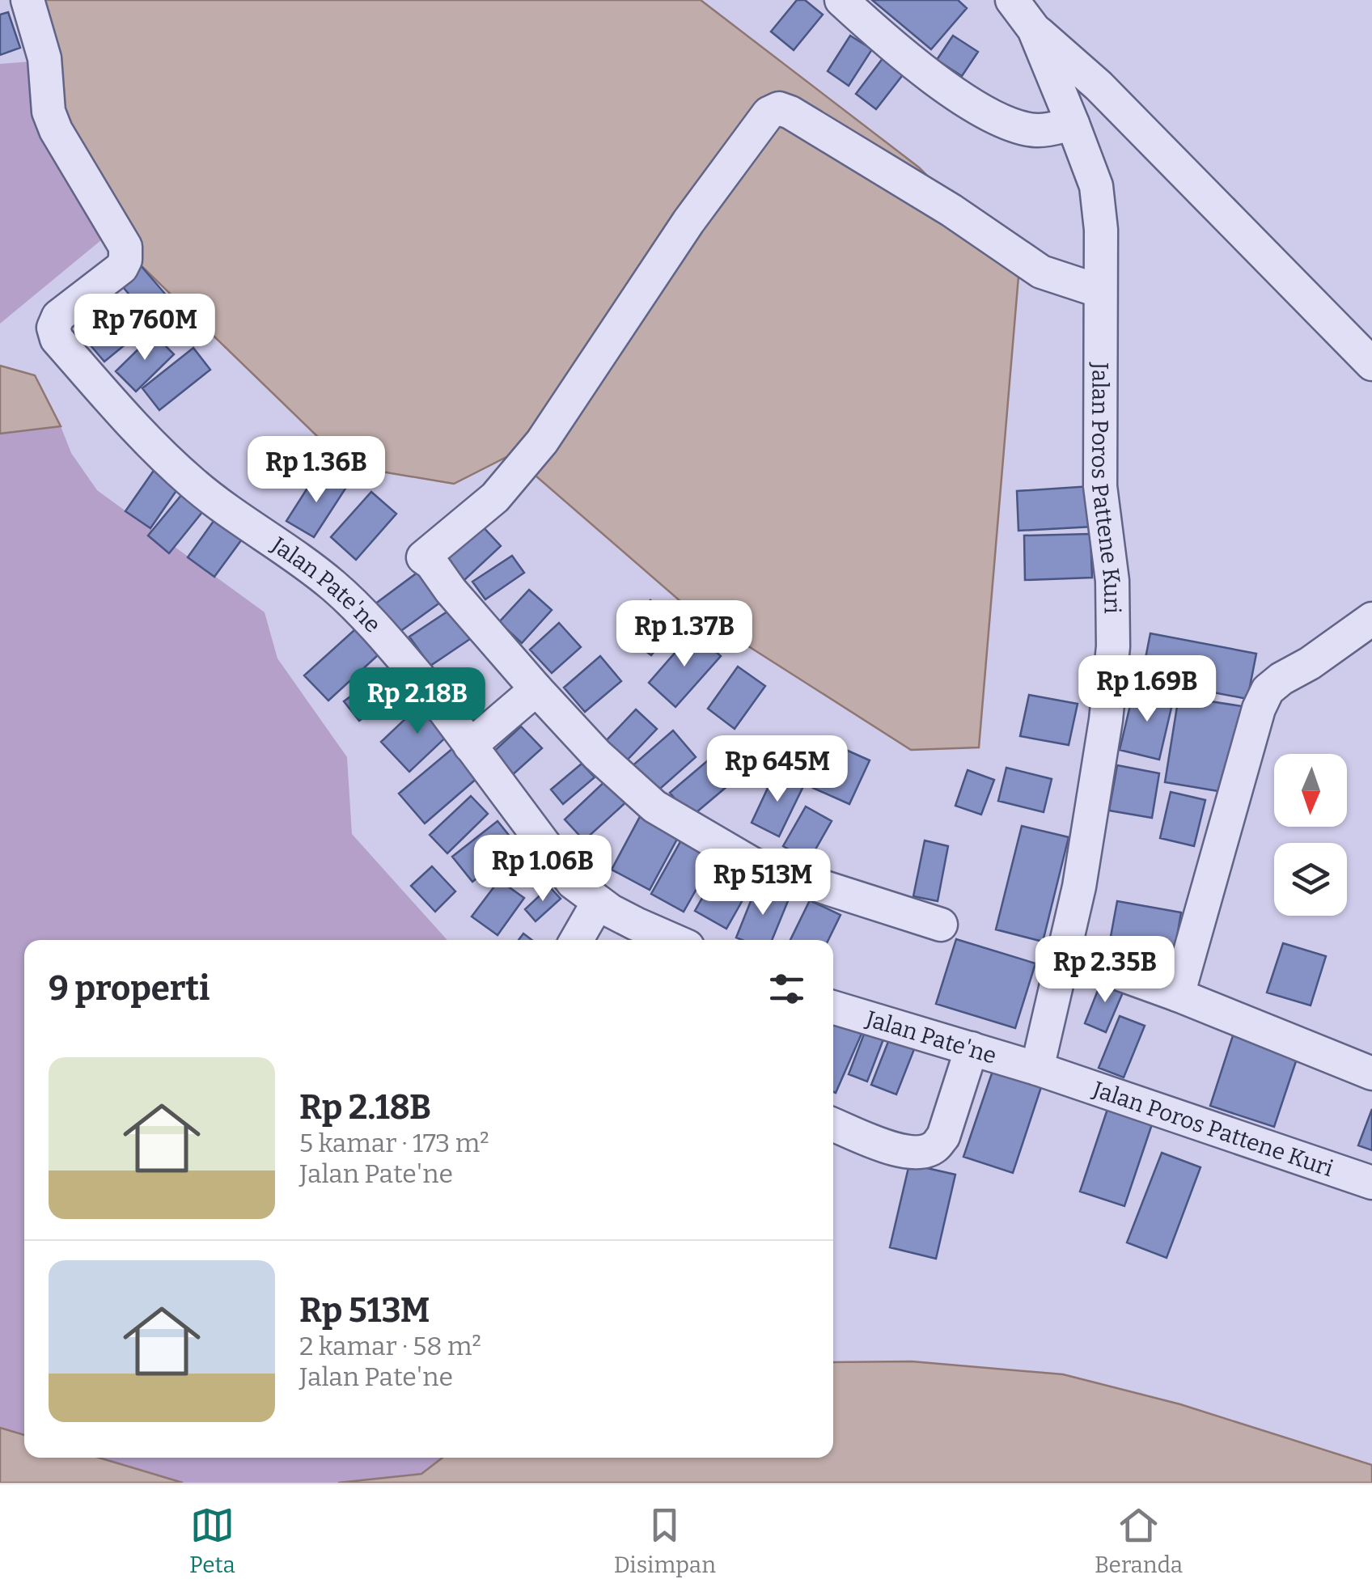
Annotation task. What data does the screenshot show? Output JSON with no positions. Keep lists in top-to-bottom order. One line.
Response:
{"streets":{"street":["Jalan Poros Pattene Kuri","Jalan Pate'ne"]},"crossings":[["Jalan Poros Pattene Kuri","Jalan Pate'ne"]],"north":"bottom","page":{"price":["Rp 760M","Rp 1.36B","Rp 1.37B","Rp 1.69B","Rp 2.18B","Rp 645M","Rp 1.06B","Rp 513M","Rp 2.35B"],"heading":"9 properti","list":[{"name":"Rp 2.18B","note":"5 kamar · 173 m² · Jalan Pate'ne"},{"name":"Rp 513M","note":"2 kamar · 58 m² · Jalan Pate'ne"}],"tabs":["Peta","Disimpan","Beranda"]}}
